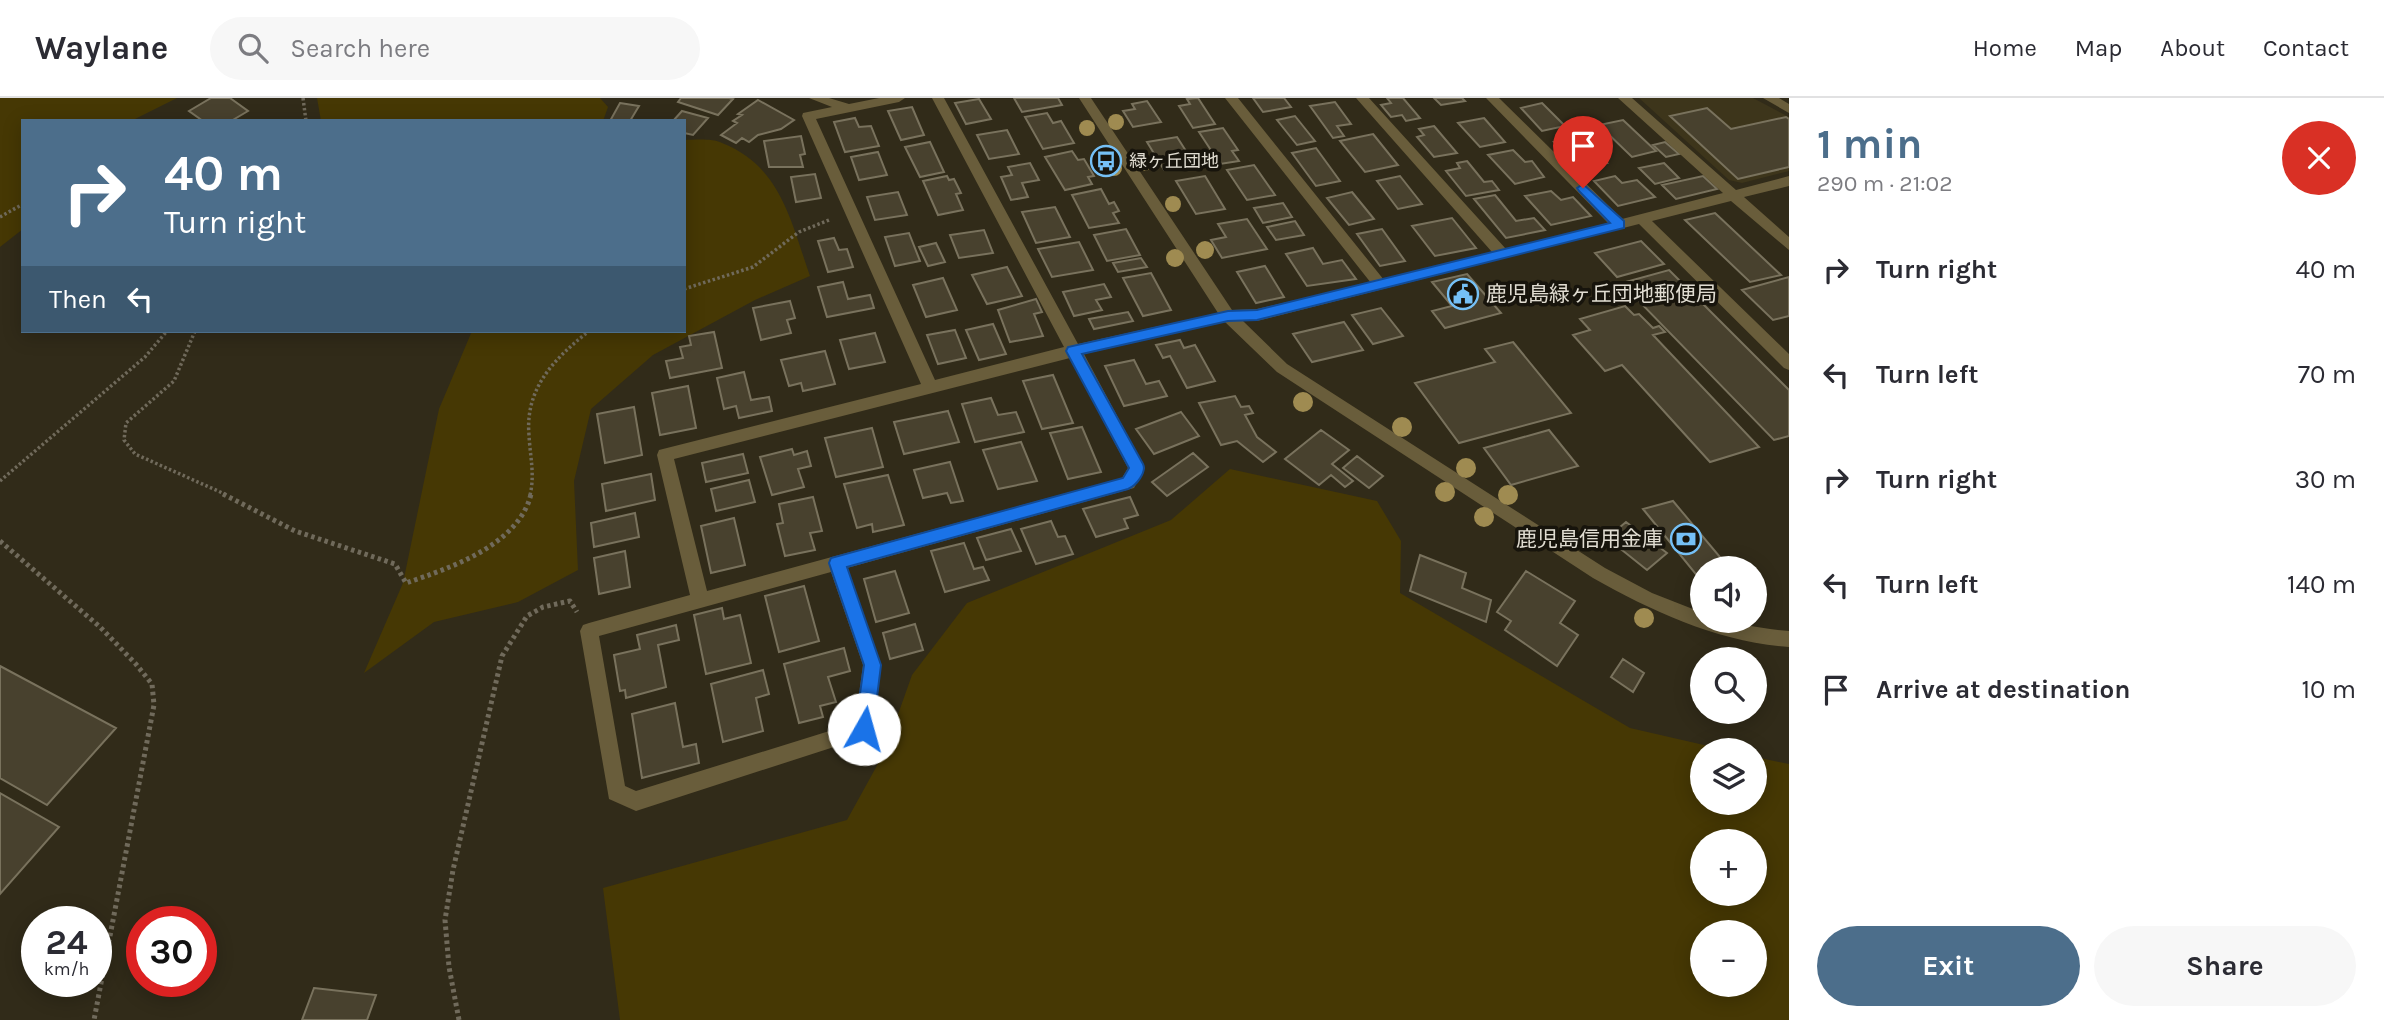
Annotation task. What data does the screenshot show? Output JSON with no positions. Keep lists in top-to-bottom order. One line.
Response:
{"places":{"bus stop":["緑ヶ丘団地"],"public building":["鹿児島緑ヶ丘団地郵便局"],"bank":["鹿児島信用金庫"]},"page":{"header":"Waylane","search":"Search here","nav":["Home","Map","About","Contact"],"heading":["1 min","290 m · 21:02"],"turn":["40 m","Turn right"],"list":[{"name":"Turn right","value":"40 m"},{"name":"Turn left","value":"70 m"},{"name":"Turn right","value":"30 m"},{"name":"Turn left","value":"140 m"},{"name":"Arrive at destination","value":"10 m"}],"then":"Then","map_buttons":["+","−"],"speed":"24 km/h","limit":"30","buttons":["Exit","Share"]}}
